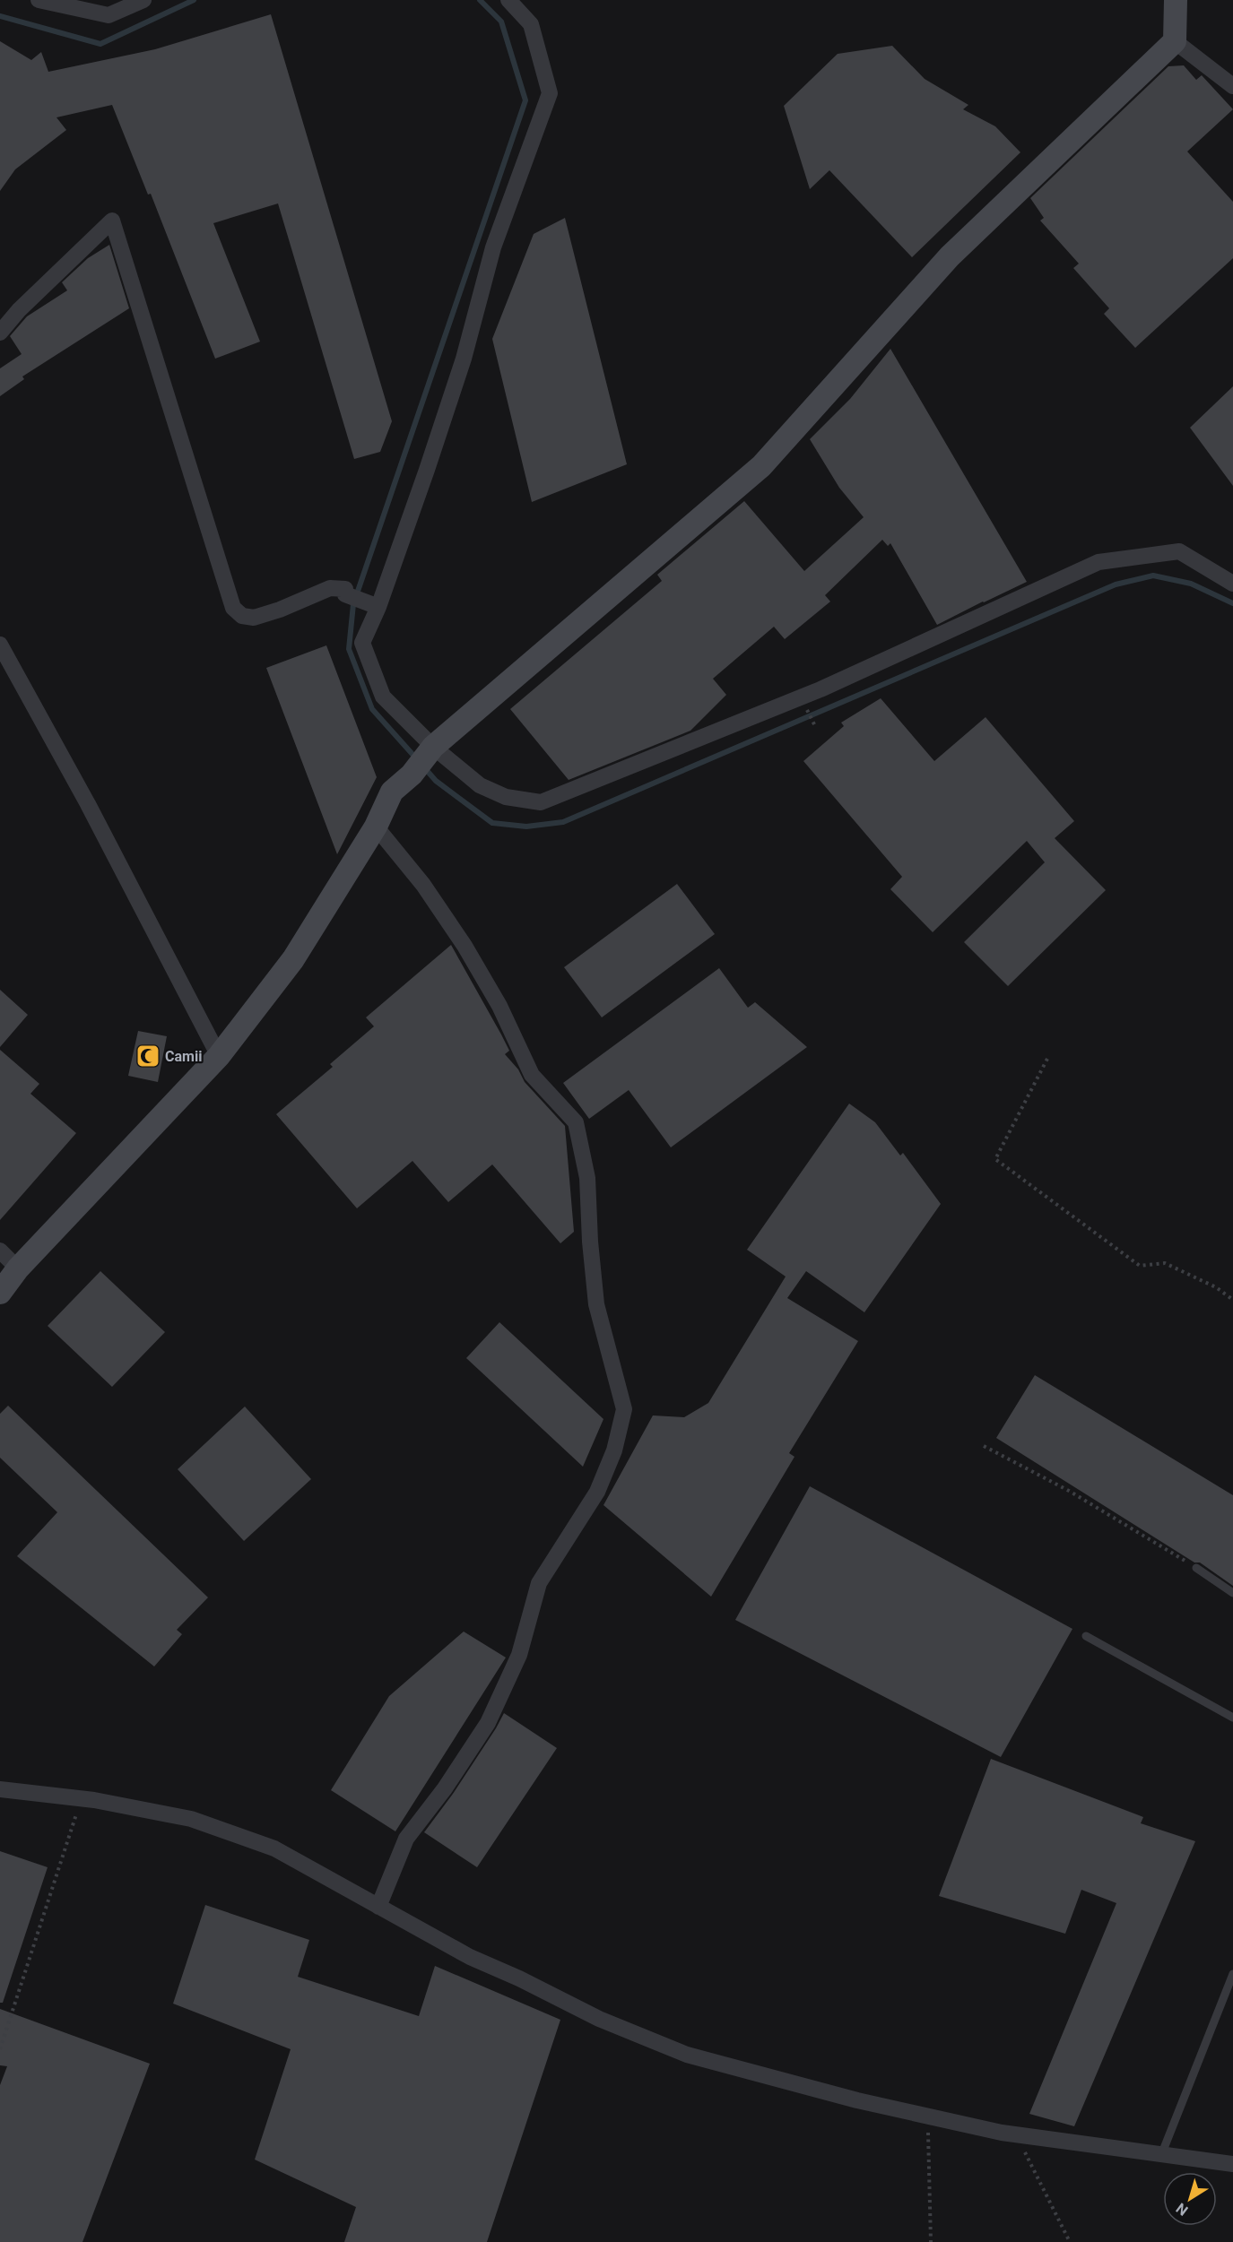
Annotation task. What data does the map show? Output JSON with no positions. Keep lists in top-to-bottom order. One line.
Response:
{"places":{"mosque":["Camii"]},"north":"bottom left"}
